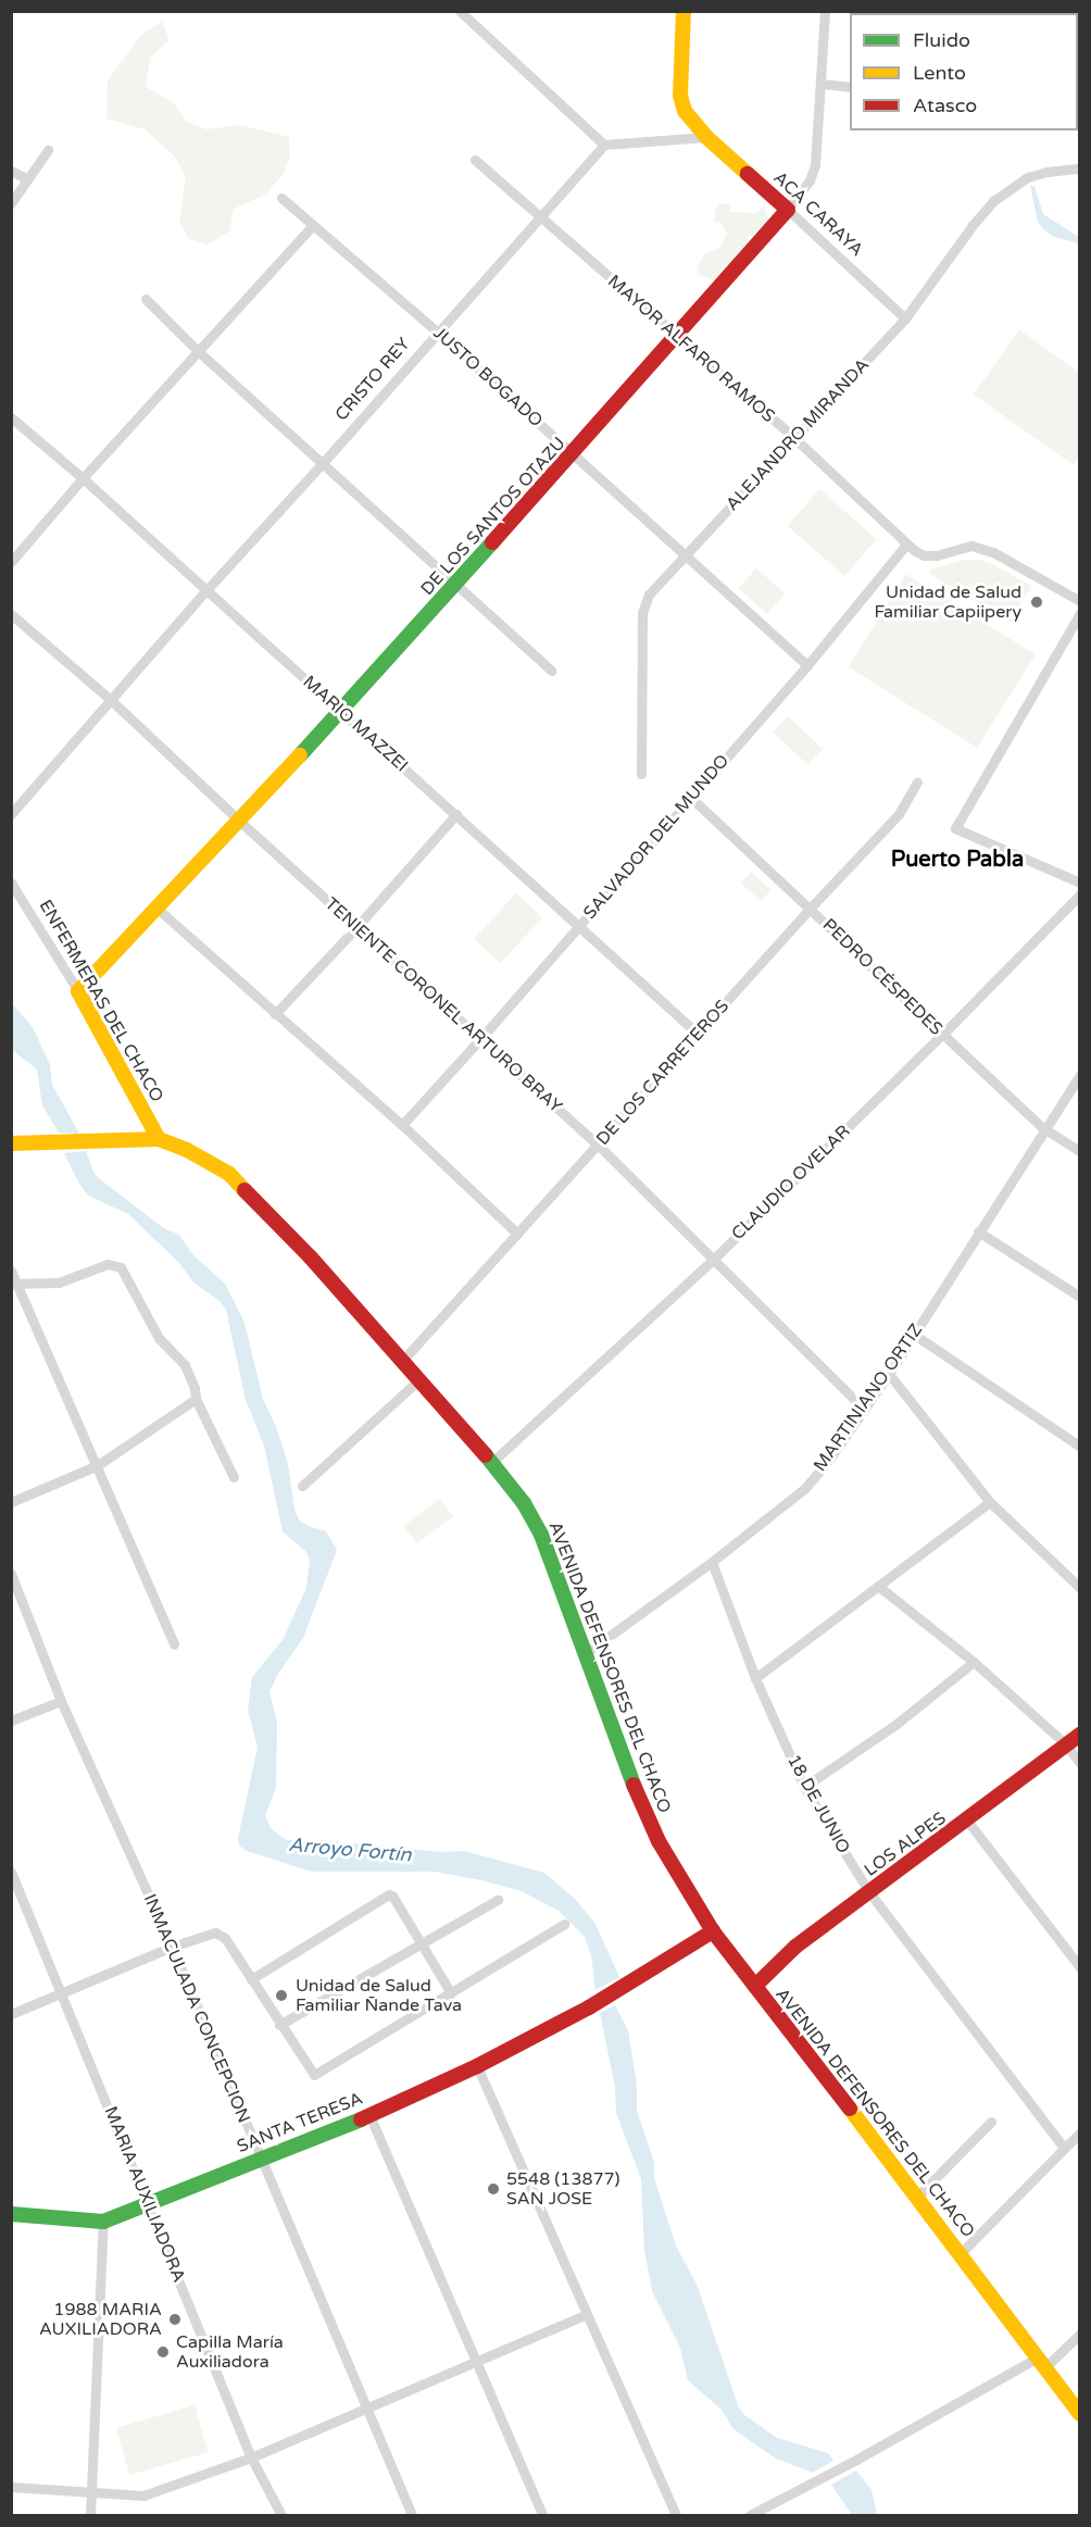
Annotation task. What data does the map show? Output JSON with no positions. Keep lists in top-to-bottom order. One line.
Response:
{"streets":{"street":["ACA CARAYA","MAYOR ALFARO RAMOS","JUSTO BOGADO","CRISTO REY","ALEJANDRO MIRANDA","DE LOS SANTOS OTAZU","MARIO MAZZEI","SALVADOR DEL MUNDO","PEDRO CÉSPEDES","ENFERMERAS DEL CHACO","TENIENTE CORONEL ARTURO BRAY","DE LOS CARRETEROS","CLAUDIO OVELAR","MARTINIANO ORTIZ","AVENIDA DEFENSORES DEL CHACO","18 DE JUNIO","LOS ALPES","INMACULADA CONCEPCION","SANTA TERESA","MARIA AUXILIADORA"]},"crossings":[["ACA CARAYA","ALEJANDRO MIRANDA"],["ACA CARAYA","DE LOS SANTOS OTAZU"],["MAYOR ALFARO RAMOS","CRISTO REY"],["MAYOR ALFARO RAMOS","ALEJANDRO MIRANDA"],["MAYOR ALFARO RAMOS","DE LOS SANTOS OTAZU"],["MAYOR ALFARO RAMOS","SALVADOR DEL MUNDO"],["JUSTO BOGADO","CRISTO REY"],["JUSTO BOGADO","ALEJANDRO MIRANDA"],["JUSTO BOGADO","DE LOS SANTOS OTAZU"],["JUSTO BOGADO","SALVADOR DEL MUNDO"],["CRISTO REY","MARIO MAZZEI"],["CRISTO REY","TENIENTE CORONEL ARTURO BRAY"],["DE LOS SANTOS OTAZU","MARIO MAZZEI"],["DE LOS SANTOS OTAZU","ENFERMERAS DEL CHACO"],["DE LOS SANTOS OTAZU","TENIENTE CORONEL ARTURO BRAY"],["MARIO MAZZEI","SALVADOR DEL MUNDO"],["MARIO MAZZEI","DE LOS CARRETEROS"],["SALVADOR DEL MUNDO","PEDRO CÉSPEDES"],["SALVADOR DEL MUNDO","TENIENTE CORONEL ARTURO BRAY"],["PEDRO CÉSPEDES","DE LOS CARRETEROS"],["PEDRO CÉSPEDES","CLAUDIO OVELAR"],["PEDRO CÉSPEDES","MARTINIANO ORTIZ"],["ENFERMERAS DEL CHACO","AVENIDA DEFENSORES DEL CHACO"],["TENIENTE CORONEL ARTURO BRAY","DE LOS CARRETEROS"],["TENIENTE CORONEL ARTURO BRAY","CLAUDIO OVELAR"],["TENIENTE CORONEL ARTURO BRAY","MARTINIANO ORTIZ"],["DE LOS CARRETEROS","AVENIDA DEFENSORES DEL CHACO"],["CLAUDIO OVELAR","AVENIDA DEFENSORES DEL CHACO"],["MARTINIANO ORTIZ","AVENIDA DEFENSORES DEL CHACO"],["MARTINIANO ORTIZ","18 DE JUNIO"],["AVENIDA DEFENSORES DEL CHACO","LOS ALPES"],["AVENIDA DEFENSORES DEL CHACO","SANTA TERESA"],["18 DE JUNIO","LOS ALPES"],["INMACULADA CONCEPCION","SANTA TERESA"],["SANTA TERESA","MARIA AUXILIADORA"]],"districts":["Puerto Pabla"],"water":["Arroyo Fortín"],"places":["Unidad de Salud Familiar Capiipery","Unidad de Salud Familiar Ñande Tava","5548 (13877) SAN JOSE","1988 MARIA AUXILIADORA","Capilla María Auxiliadora"],"legend":["Fluido","Lento","Atasco"]}
